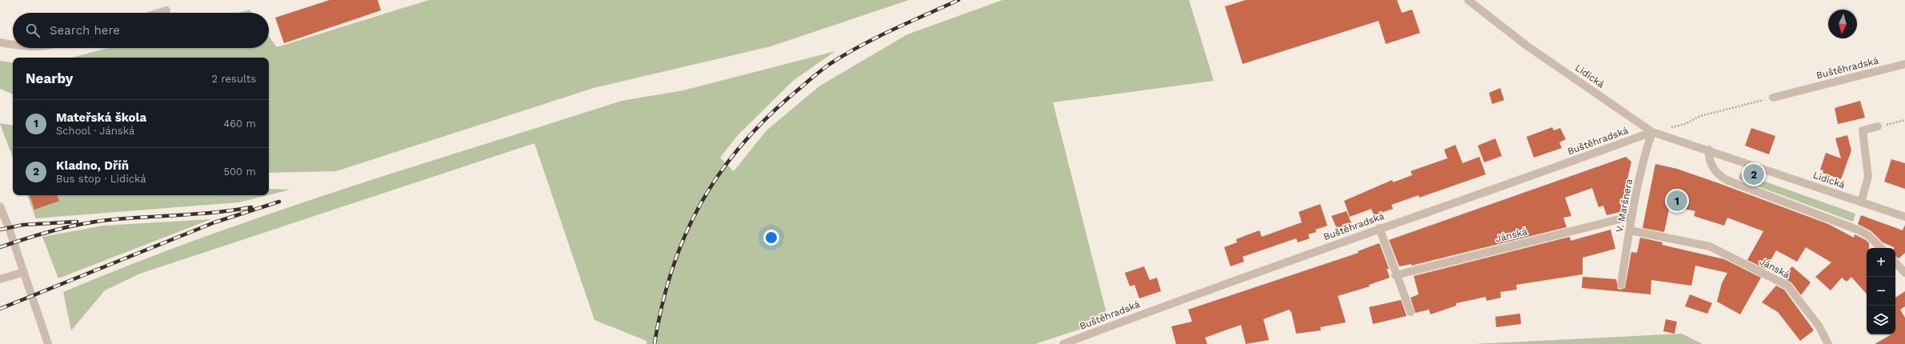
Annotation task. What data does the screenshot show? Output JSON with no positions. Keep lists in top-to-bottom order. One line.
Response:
{"streets":{"street":["Buštěhradská","Lidická","V. Maršnera","Jánská"]},"crossings":[["Buštěhradská","Lidická"],["Buštěhradská","V. Maršnera"],["Lidická","V. Maršnera"],["V. Maršnera","Jánská"]],"north":"bottom","page":{"search":"Search here","heading":["Nearby","2 results"],"list":[{"mark":"1","name":"Mateřská škola","note":"School · Jánská","value":"460 m"},{"mark":"2","name":"Kladno, Dříň","note":"Bus stop · Lidická","value":"500 m"}],"pins":["2","1"],"map_buttons":["+","−"]}}
